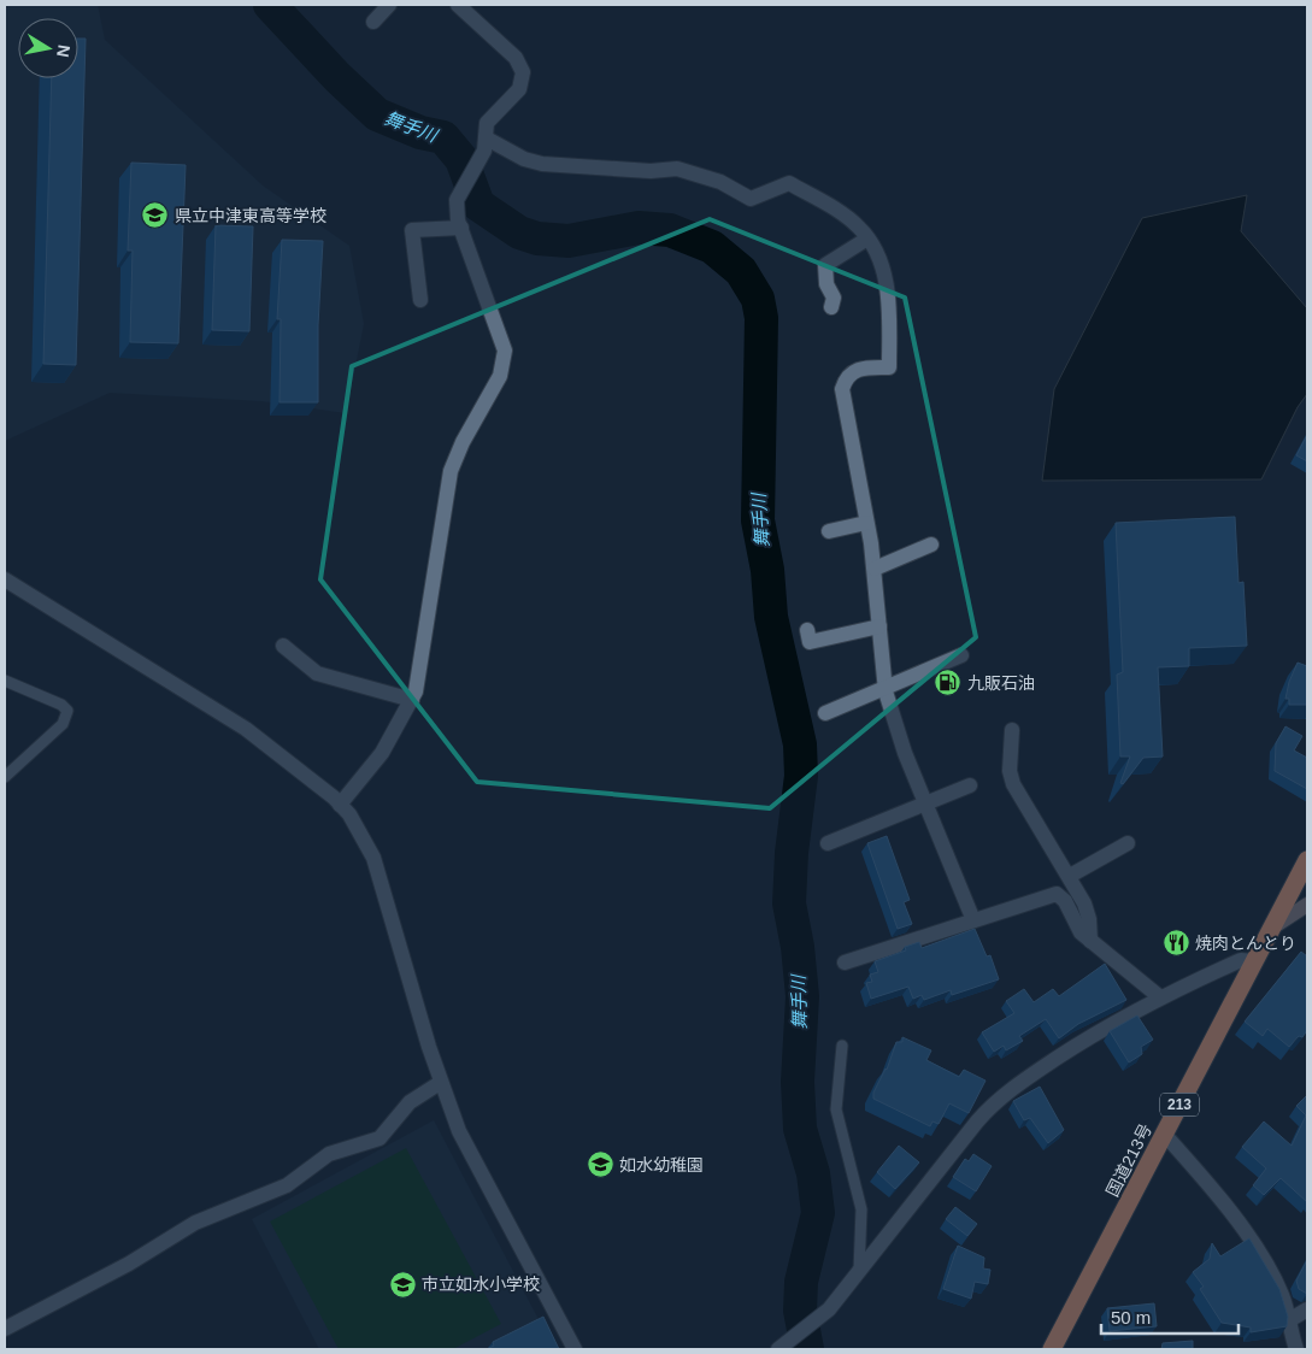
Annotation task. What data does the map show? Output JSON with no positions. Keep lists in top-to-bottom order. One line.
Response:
{"streets":{"highway":["213","国道213号"]},"water":["舞手川"],"places":{"school or university":["県立中津東高等学校","如水幼稚園","市立如水小学校"],"fuel station":["九販石油"],"restaurant":["焼肉とんとり"]},"scale_bar":"50 m","north":"right"}
